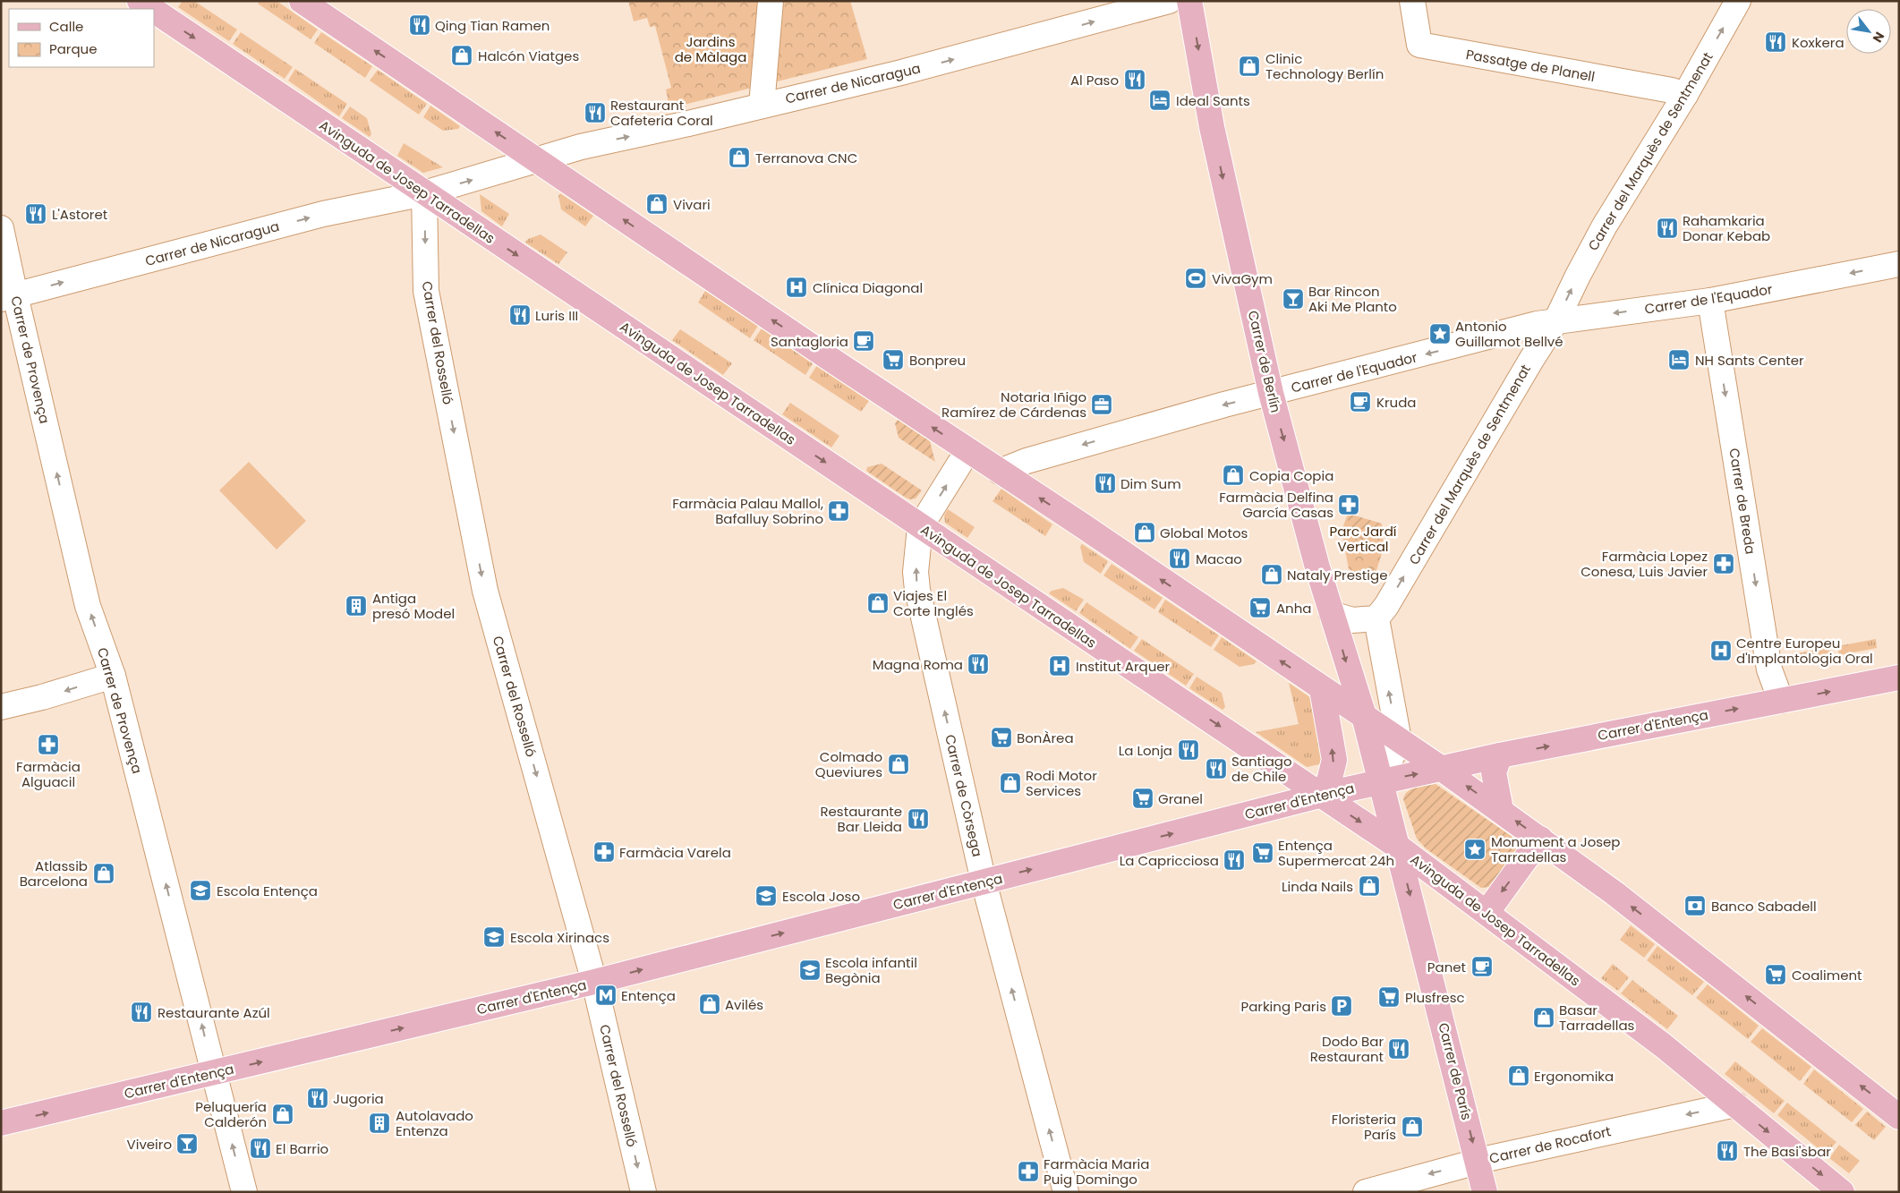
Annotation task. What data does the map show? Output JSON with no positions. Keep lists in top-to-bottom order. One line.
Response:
{"streets":{"main road":["Avinguda de Josep Tarradellas","Carrer de Berlín","Carrer d'Entença","Carrer de París"],"street":["Passatge de Planell","Carrer de Nicaragua","Carrer del Marquès de Sentmenat","Carrer de l'Equador","Carrer del Rosselló","Carrer de Provença","Carrer de Breda","Carrer de Còrsega","Carrer de Rocafort"]},"crossings":[["Passatge de Planell","Carrer del Marquès de Sentmenat"],["Carrer de Nicaragua","Avinguda de Josep Tarradellas"],["Carrer de Nicaragua","Carrer del Rosselló"],["Carrer de Nicaragua","Carrer de Provença"],["Carrer del Marquès de Sentmenat","Carrer de l'Equador"],["Avinguda de Josep Tarradellas","Carrer del Rosselló"],["Avinguda de Josep Tarradellas","Carrer d'Entença"],["Avinguda de Josep Tarradellas","Carrer de Còrsega"],["Avinguda de Josep Tarradellas","Carrer de París"],["Avinguda de Josep Tarradellas","Carrer de Rocafort"],["Carrer de l'Equador","Carrer de Berlín"],["Carrer de l'Equador","Carrer de Breda"],["Carrer del Rosselló","Carrer d'Entença"],["Carrer de Provença","Carrer d'Entença"],["Carrer de Breda","Carrer d'Entença"],["Carrer d'Entença","Carrer de Còrsega"],["Carrer de París","Carrer de Rocafort"]],"one_way":["Carrer de Nicaragua","Carrer del Marquès de Sentmenat","Carrer de l'Equador","Carrer del Rosselló","Carrer de Provença","Carrer de Berlín","Carrer de Breda","Carrer d'Entença","Carrer de Còrsega","Carrer de París","Carrer de Rocafort"],"parks":["Jardins de Màlaga","Parc Jardí Vertical"],"places":{"restaurant":["Qing Tian Ramen","Koxkera","Al Paso","Restaurant Cafeteria Coral","L'Astoret","Rahamkaria Donar Kebab","Luris III","Dim Sum","Macao","Magna Roma","La Lonja","Santiago de Chile","Restaurante Bar Lleida","La Capricciosa","Restaurante Azúl","Dodo Bar Restaurant","Jugoria","El Barrio","The Basi'sbar"],"shop":["Halcón Viatges","Clinic Technology Berlín","Terranova CNC","Vivari","Copia Copia","Global Motos","Nataly Prestige","Viajes El Corte Inglés","Colmado Queviures","Rodi Motor Services","Atlassib Barcelona","Linda Nails","Avilés","Basar Tarradellas","Ergonomika","Peluquería Calderón","Floristeria París"],"hotel":["Ideal Sants","NH Sants Center"],"sports":["VivaGym"],"hospital":["Clínica Diagonal","Centre Europeu d'Implantologia Oral","Institut Arquer"],"bar":["Bar Rincon Aki Me Planto","Viveiro"],"place":["Antonio Guillamot Bellvé","Monument a Josep Tarradellas"],"cafe":["Santagloria","Kruda","Panet"],"supermarket":["Bonpreu","Anha","BonÀrea","Granel","Entença Supermercat 24h","Coaliment","Plusfresc"],"office":["Notaria Iñigo Ramírez de Cárdenas"],"pharmacy":["Farmàcia Delfina García Casas","Farmàcia Palau Mallol, Bafalluy Sobrino","Farmàcia Lopez Conesa, Luis Javier","Farmàcia Alguacil","Farmàcia Varela","Farmàcia Maria Puig Domingo"],"building":["Antiga presó Model","Autolavado Entenza"],"school or university":["Escola Entença","Escola Joso","Escola Xirinacs","Escola infantil Begònia"],"bank":["Banco Sabadell"],"metro station":["Entença"],"parking":["Parking Paris"]},"legend":["Calle","Parque"],"north":"bottom right"}
